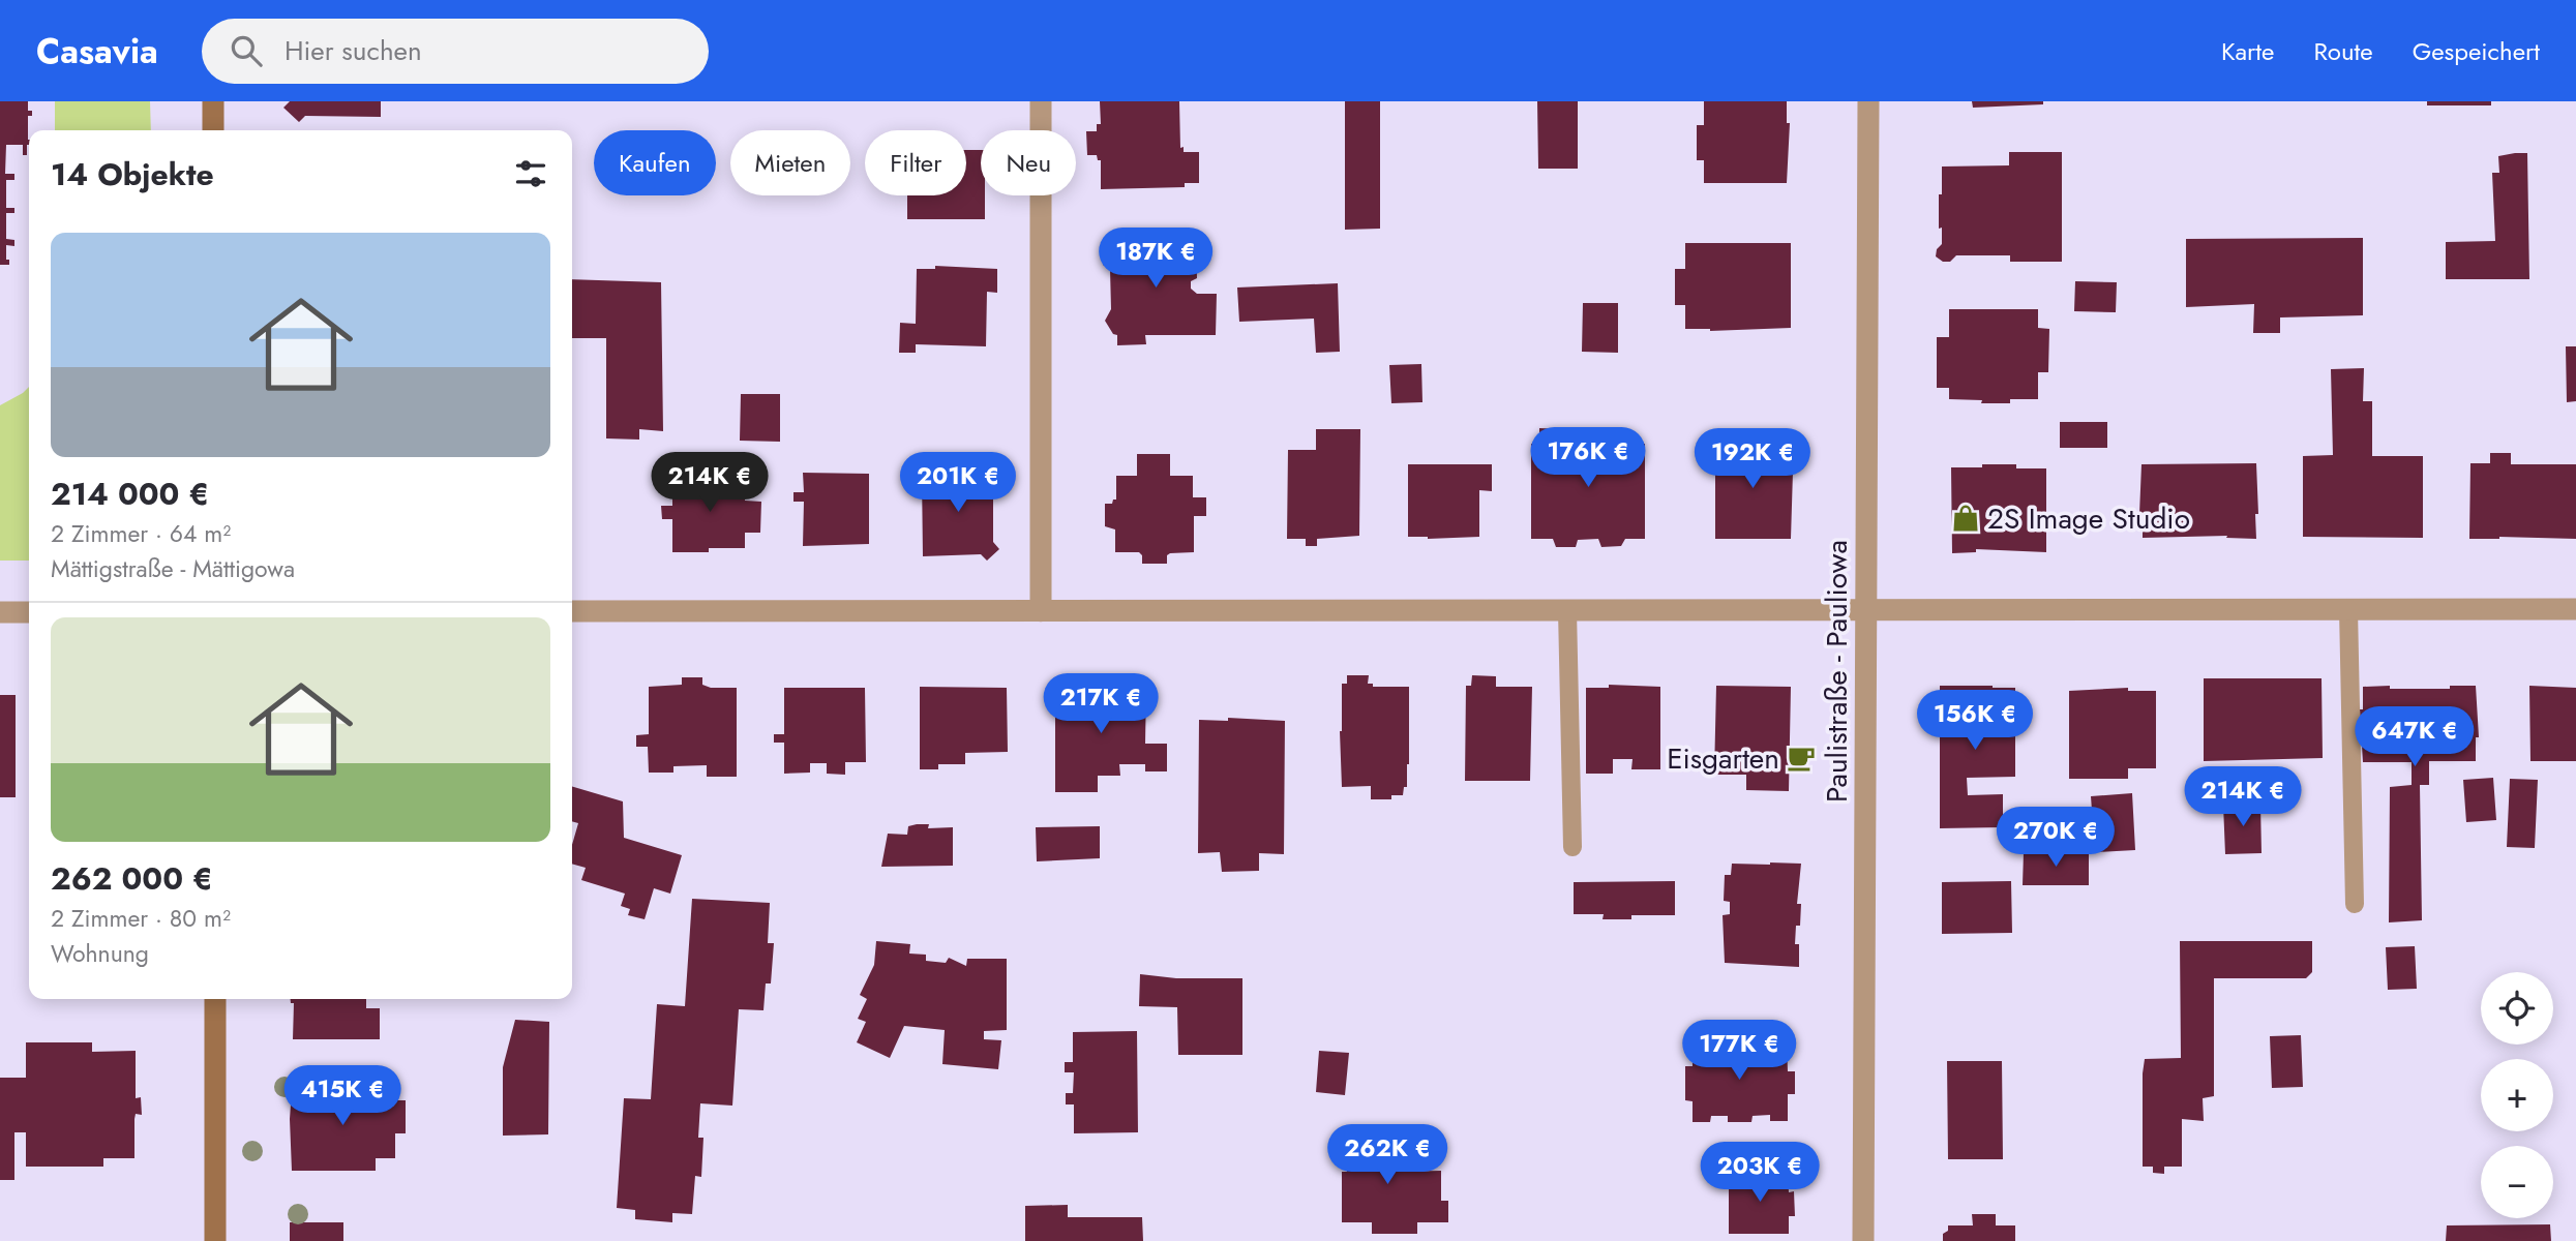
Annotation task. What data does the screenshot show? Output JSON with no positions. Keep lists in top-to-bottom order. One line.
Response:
{"streets":{"street":["Paulistraße - Pauliowa"]},"places":{"shop":["2S Image Studio"],"cafe":["Eisgarten"]},"page":{"header":"Casavia","search":"Hier suchen","nav":["Karte","Route","Gespeichert"],"chip":["Kaufen","Mieten","Filter","Neu"],"heading":"14 Objekte","list":[{"name":"214 000 €","note":"2 Zimmer · 64 m² · Mättigstraße - Mättigowa"},{"name":"262 000 €","note":"2 Zimmer · 80 m² · Wohnung"}],"price":["187K €","176K €","192K €","214K €","201K €","217K €","156K €","647K €","214K €","270K €","177K €","415K €","262K €","203K €"],"map_buttons":["+","−"]}}
